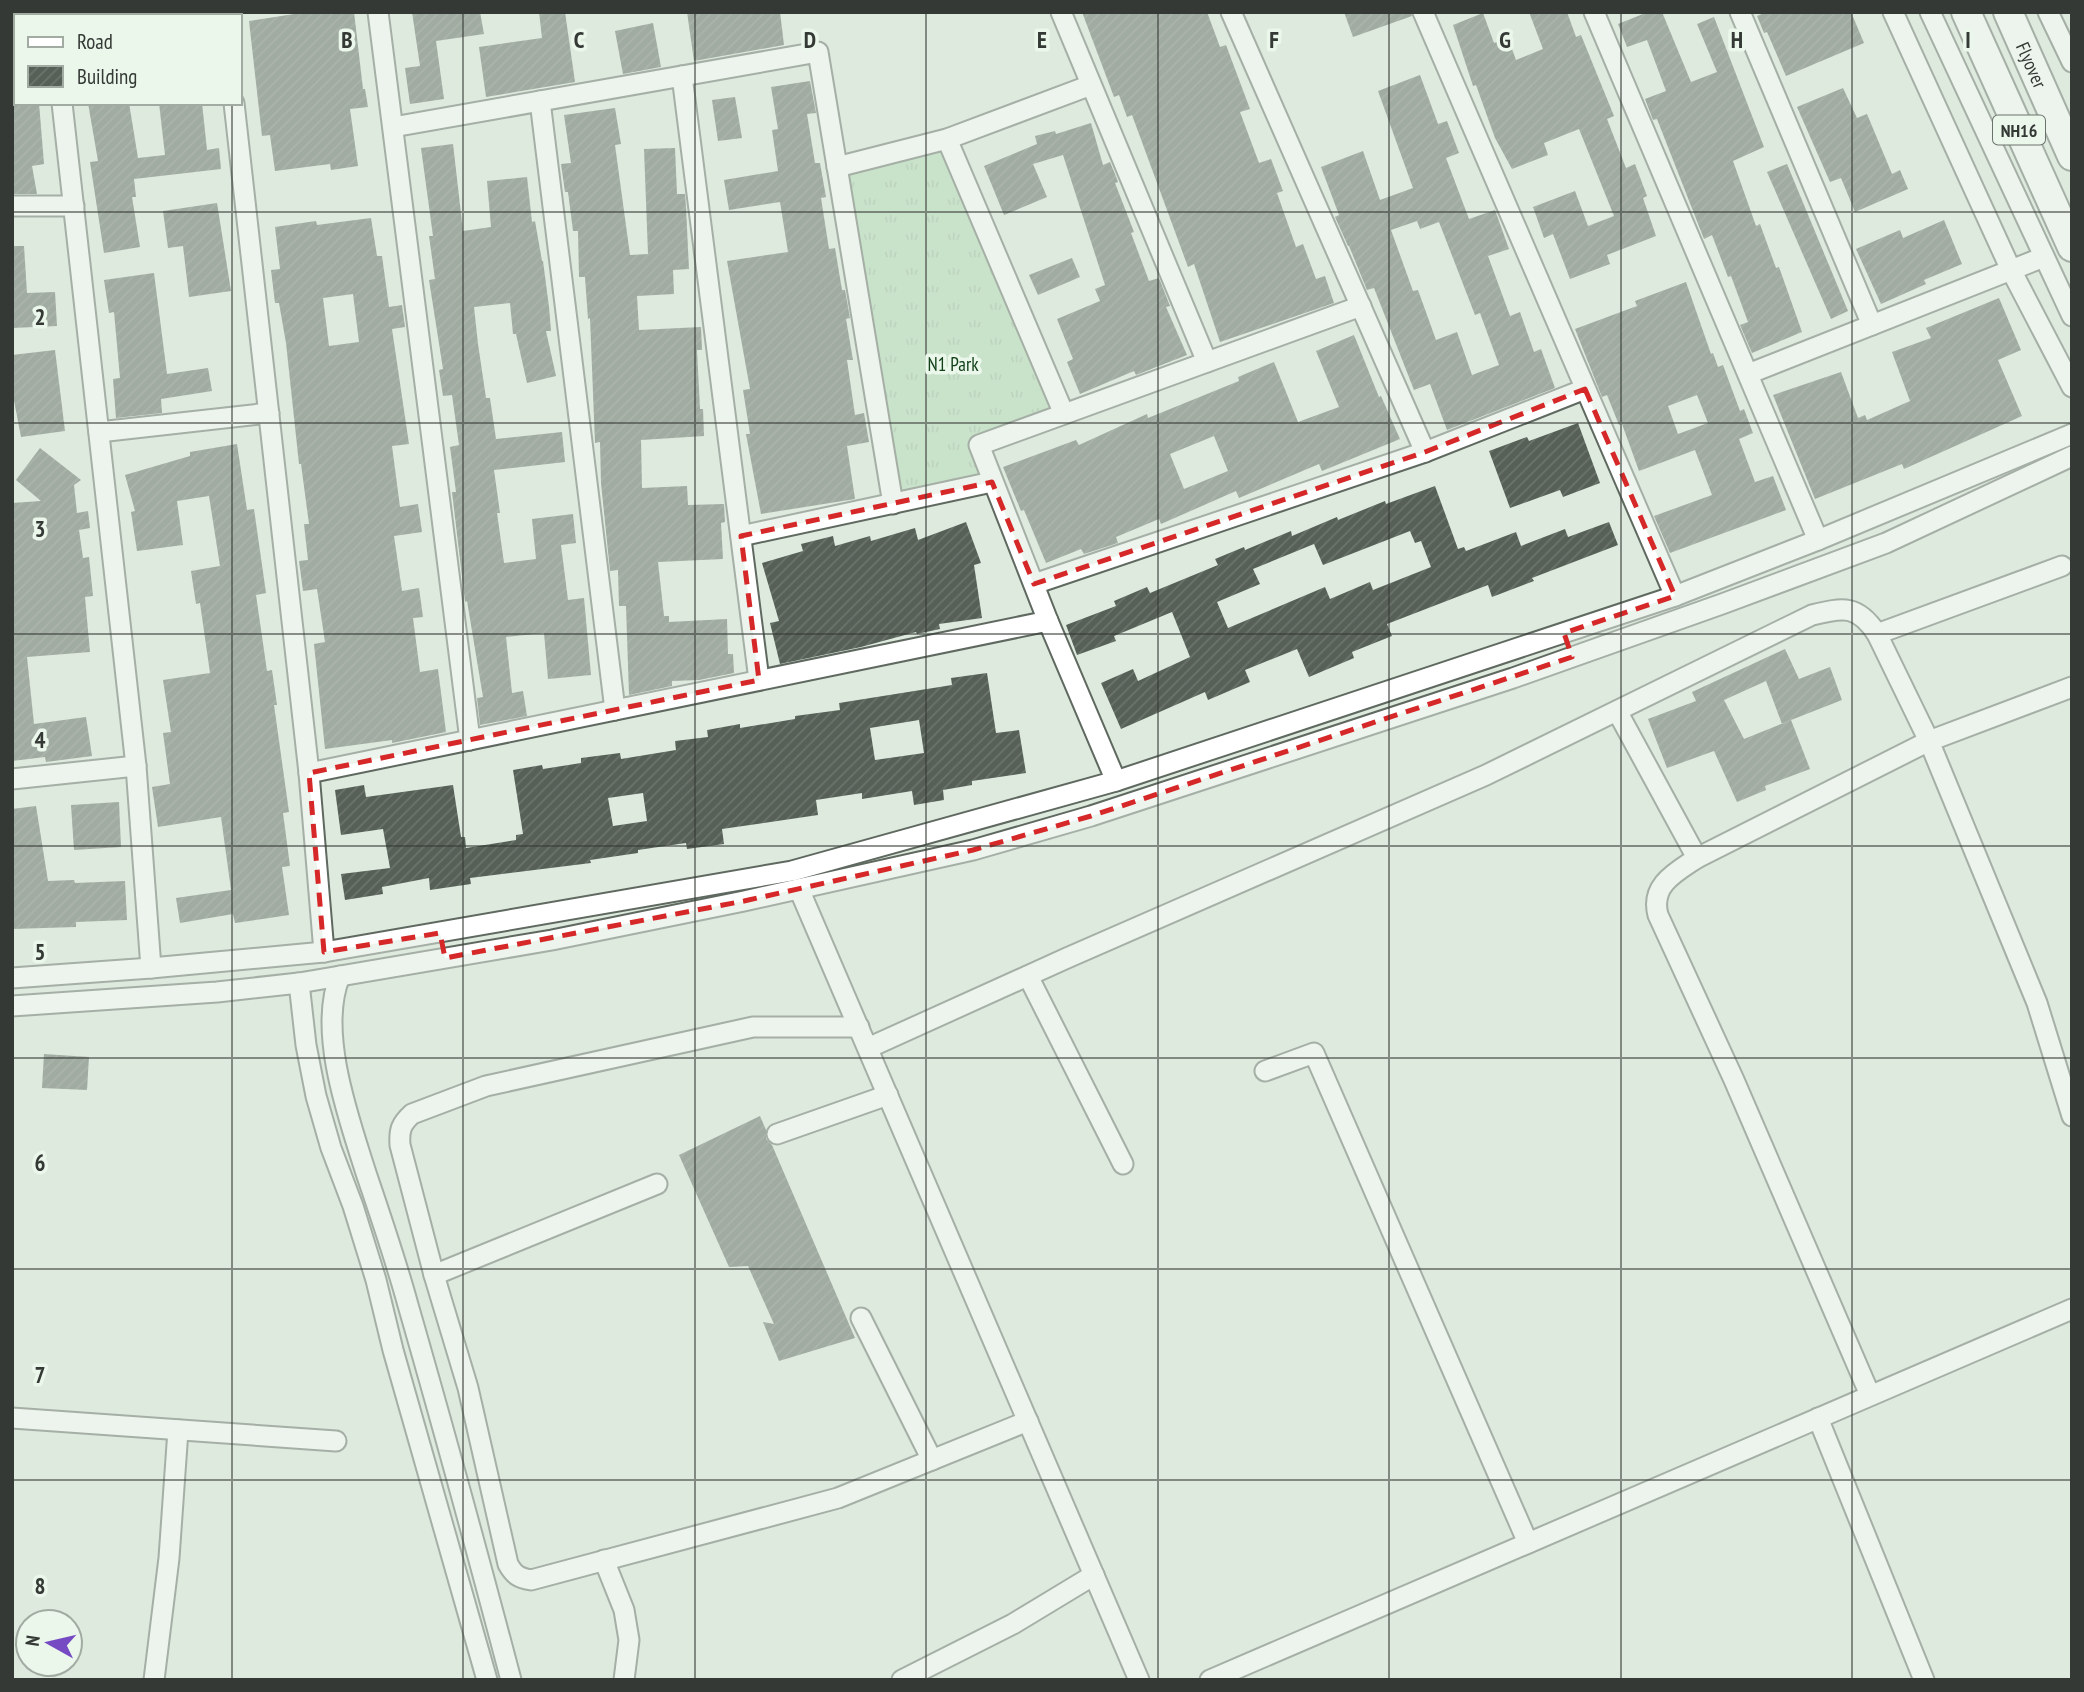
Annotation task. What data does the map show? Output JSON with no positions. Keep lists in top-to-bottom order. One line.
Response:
{"streets":{"highway":["Flyover","NH16"]},"parks":["N1 Park"],"legend":["Road","Building"],"north":"left","grid":{"columns":["B","C","D","E","F","G","H","I"],"rows":["2","3","4","5","6","7","8"]}}
